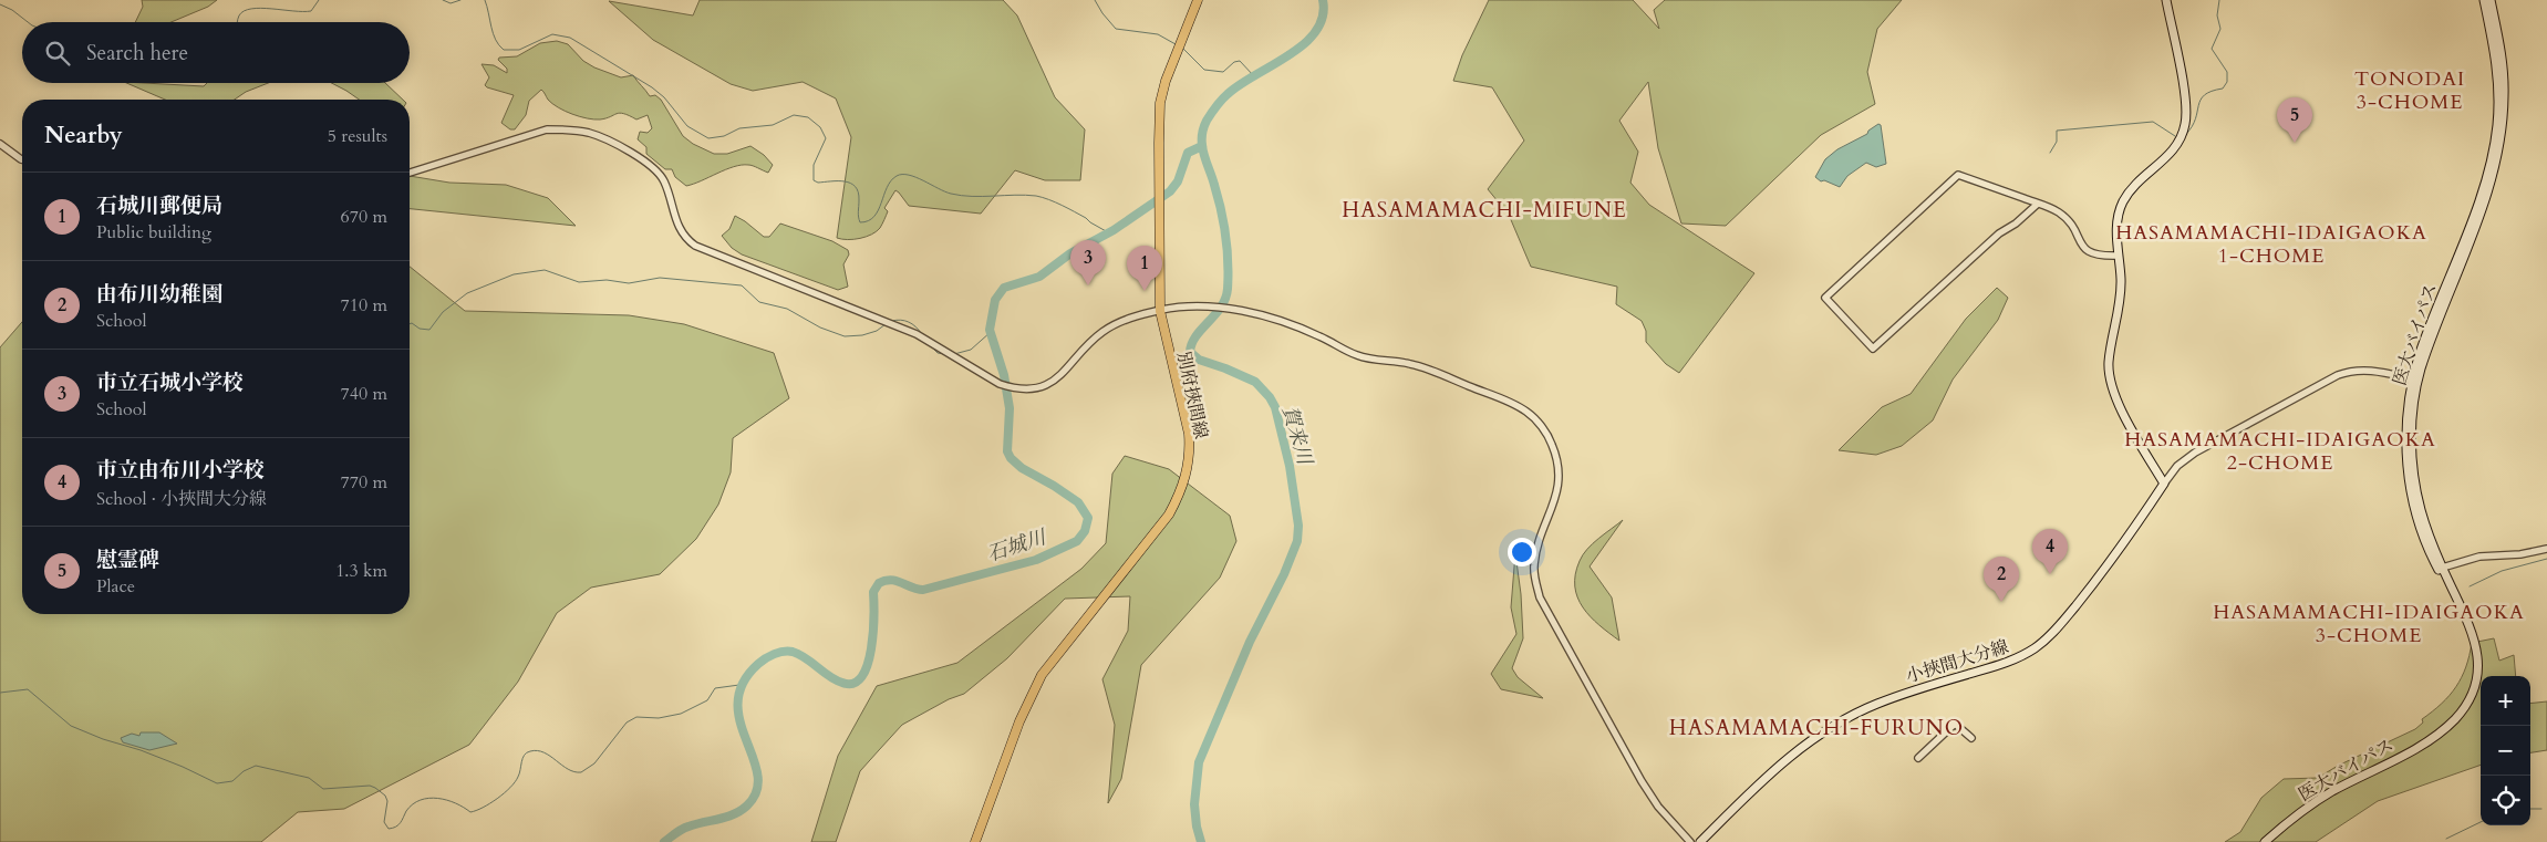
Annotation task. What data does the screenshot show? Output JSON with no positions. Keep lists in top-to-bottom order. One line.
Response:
{"streets":{"main road":["医大バイパス","別府挾間線","小挾間大分線"]},"districts":["TONODAI 3-CHOME","HASAMAMACHI-MIFUNE","HASAMAMACHI-IDAIGAOKA 1-CHOME","HASAMAMACHI-IDAIGAOKA 2-CHOME","HASAMAMACHI-IDAIGAOKA 3-CHOME","HASAMAMACHI-FURUNO"],"water":["賀来川","石城川"],"page":{"search":"Search here","pins":["5","3","1","4","2"],"heading":["Nearby","5 results"],"list":[{"mark":"1","name":"石城川郵便局","note":"Public building","value":"670 m"},{"mark":"2","name":"由布川幼稚園","note":"School","value":"710 m"},{"mark":"3","name":"市立石城小学校","note":"School","value":"740 m"},{"mark":"4","name":"市立由布川小学校","note":"School · 小挾間大分線","value":"770 m"},{"mark":"5","name":"慰霊碑","note":"Place","value":"1.3 km"}],"map_buttons":["+","−"]}}
